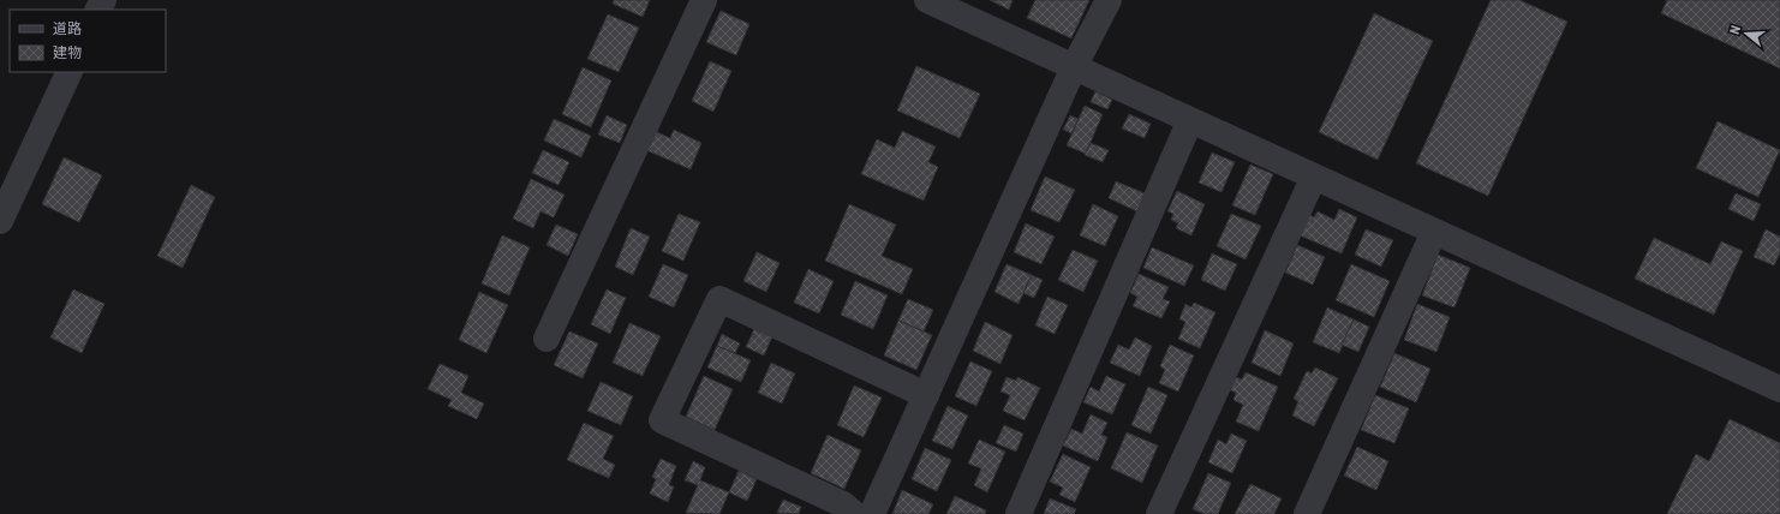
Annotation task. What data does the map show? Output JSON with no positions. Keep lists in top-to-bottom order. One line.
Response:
{"legend":["道路","建物"],"north":"left"}
